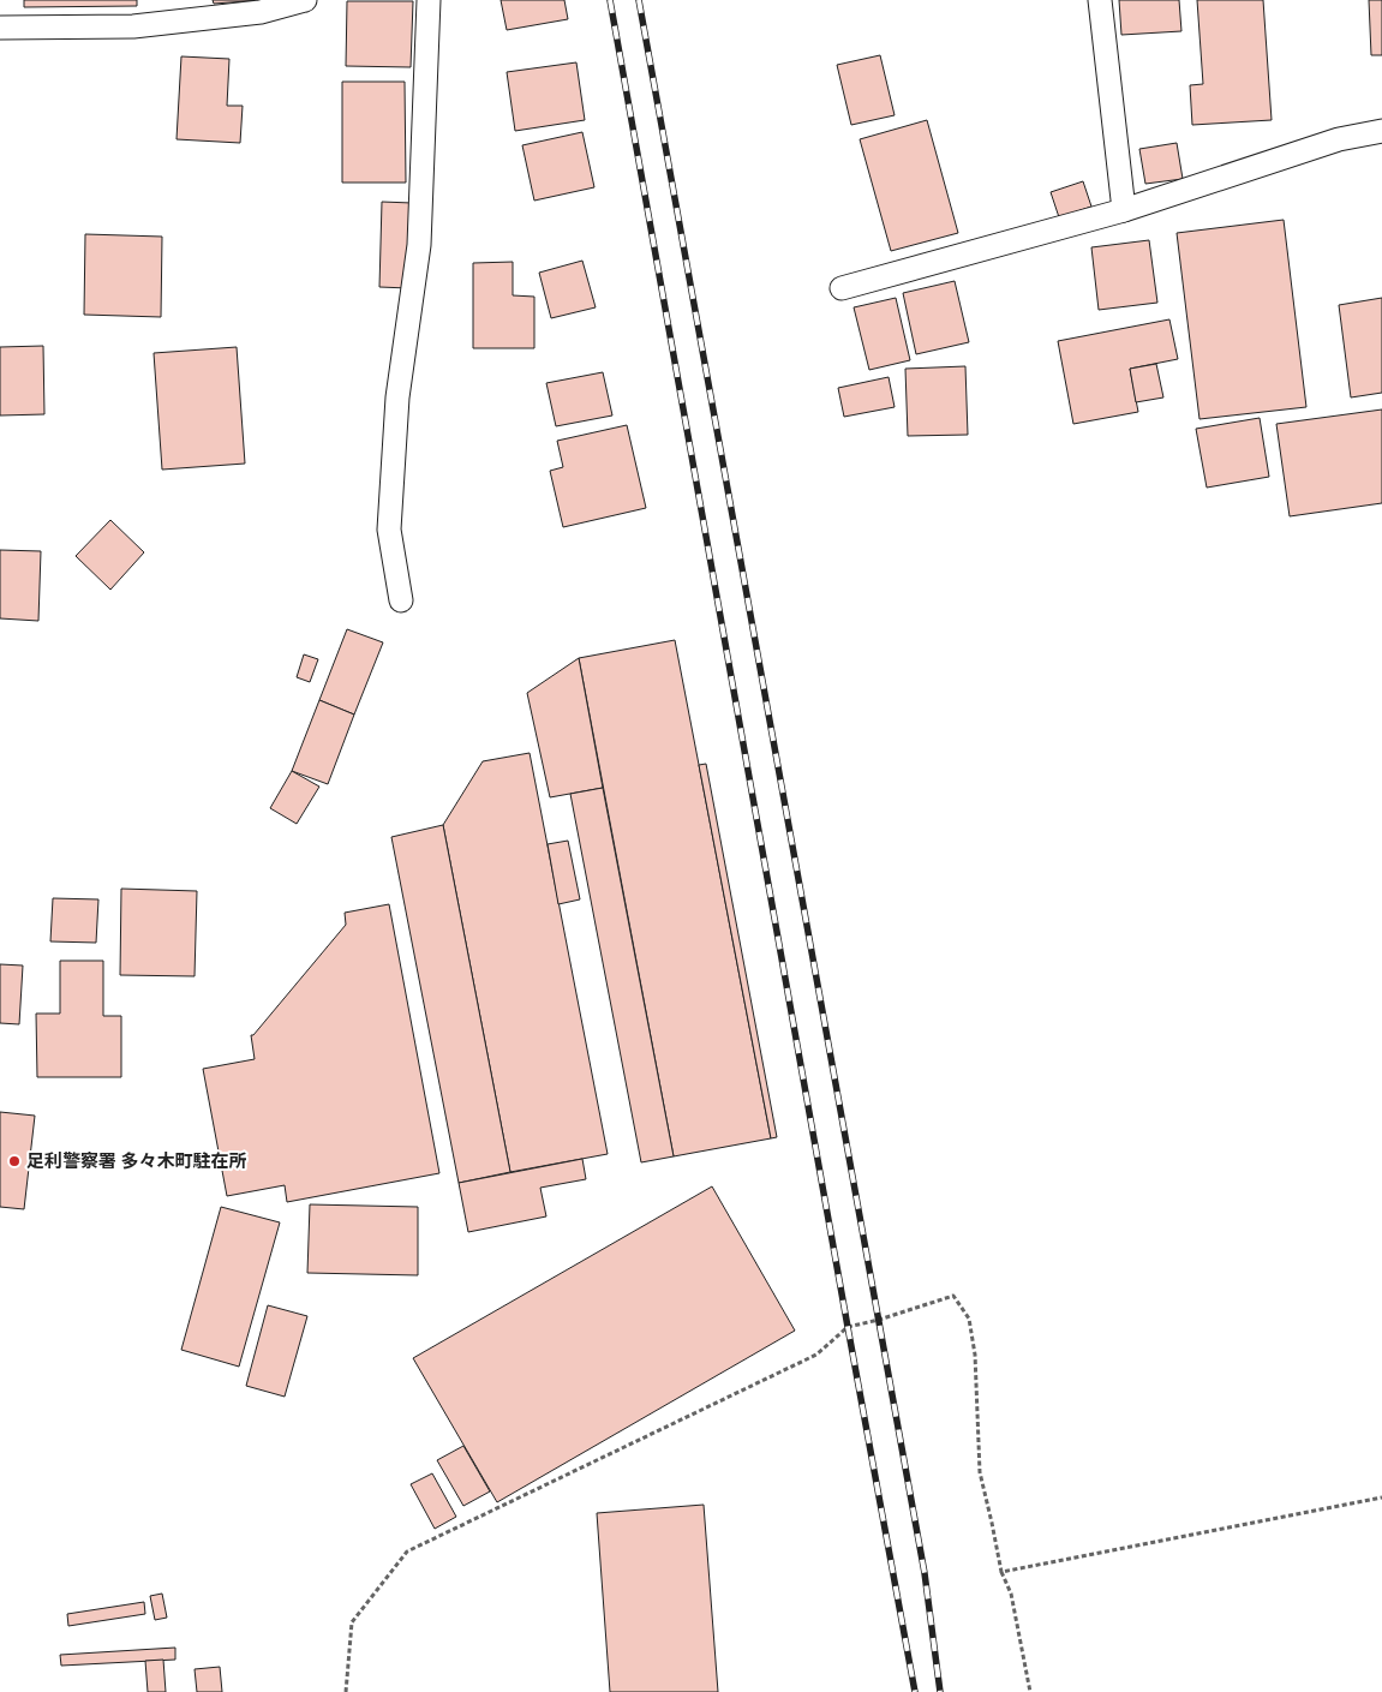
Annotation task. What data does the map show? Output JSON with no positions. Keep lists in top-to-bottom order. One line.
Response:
{"places":["足利警察署 多々木町駐在所"]}
